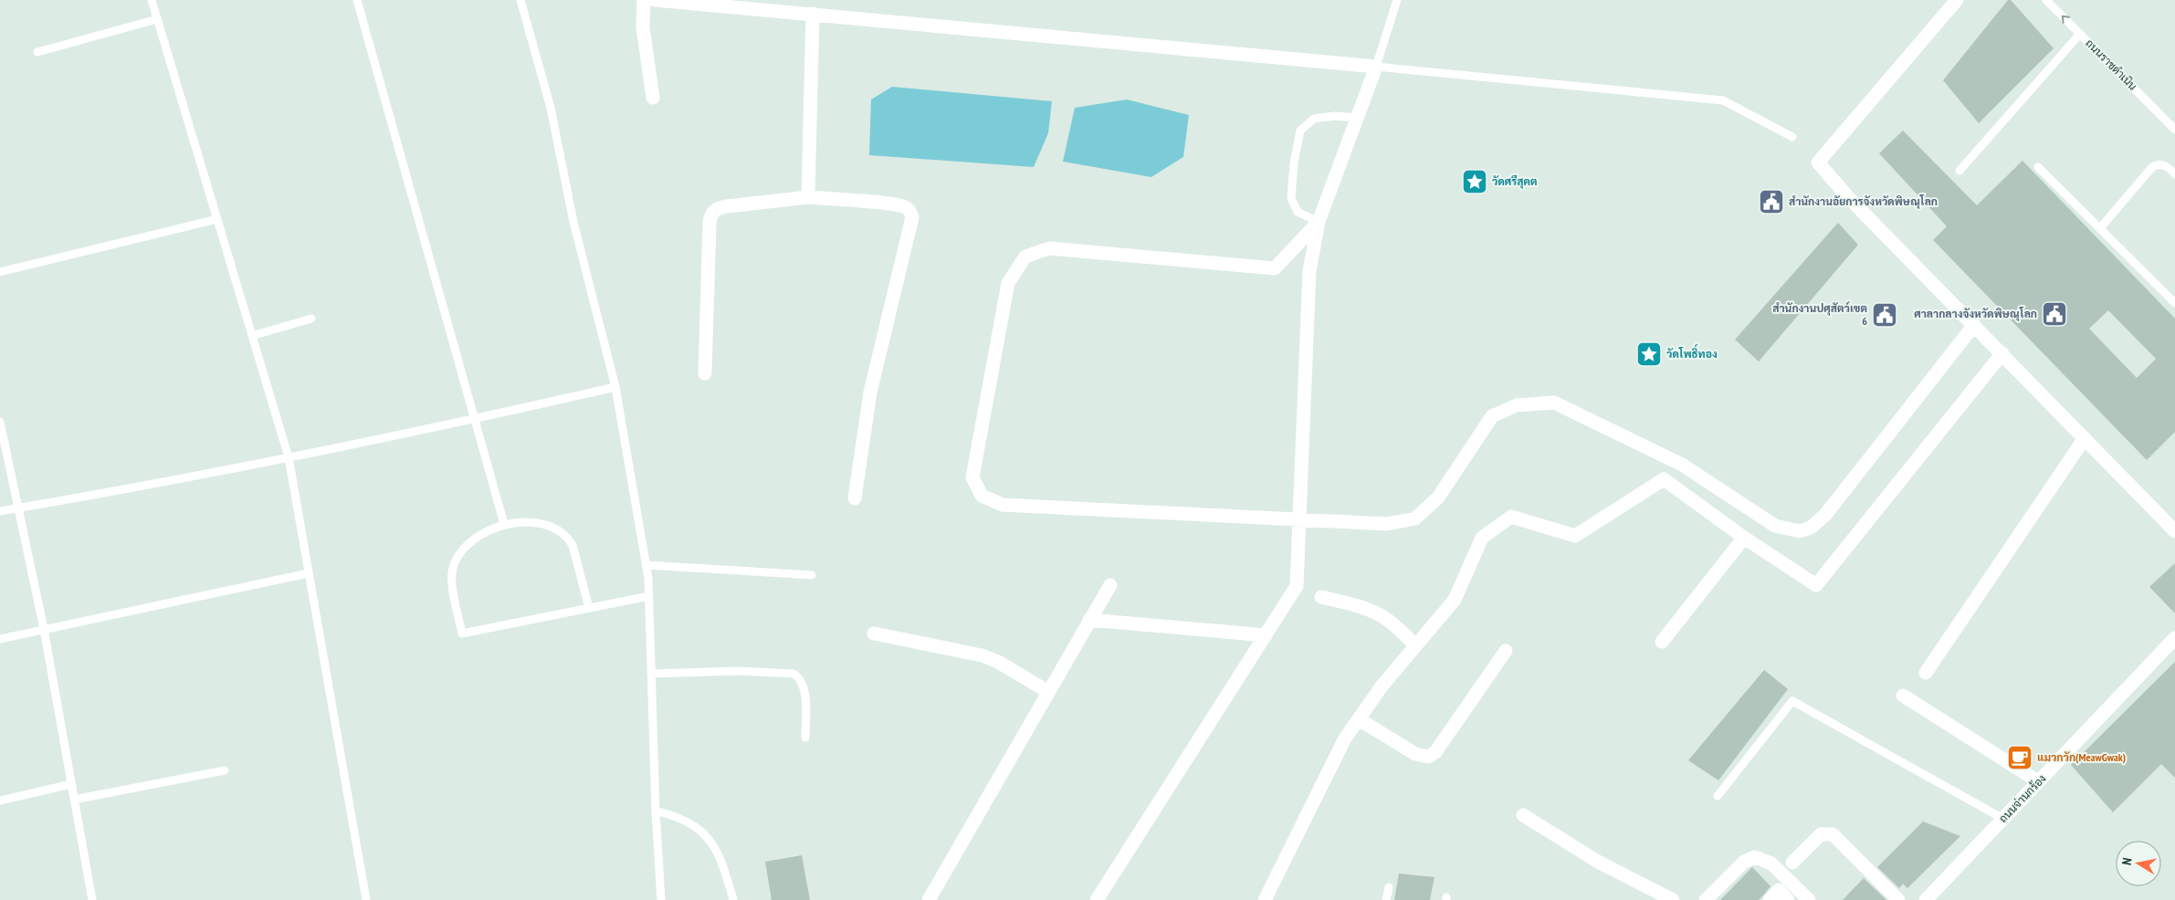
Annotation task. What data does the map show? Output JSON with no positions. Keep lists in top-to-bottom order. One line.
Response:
{"streets":{"street":["ถนนจ่านกร้อง"],"lane":["ถนนราชดำเนิน"]},"places":{"place":["วัดศรีสุคต","วัดโพธิ์ทอง"],"public building":["สำนักงานอัยการจังหวัดพิษณุโลก","ศาลากลางจังหวัดพิษณุโลก","สำนักงานปศุสัตว์เขต 6"],"cafe":["แมวกวัก(MeawGwak)"]},"north":"left"}
